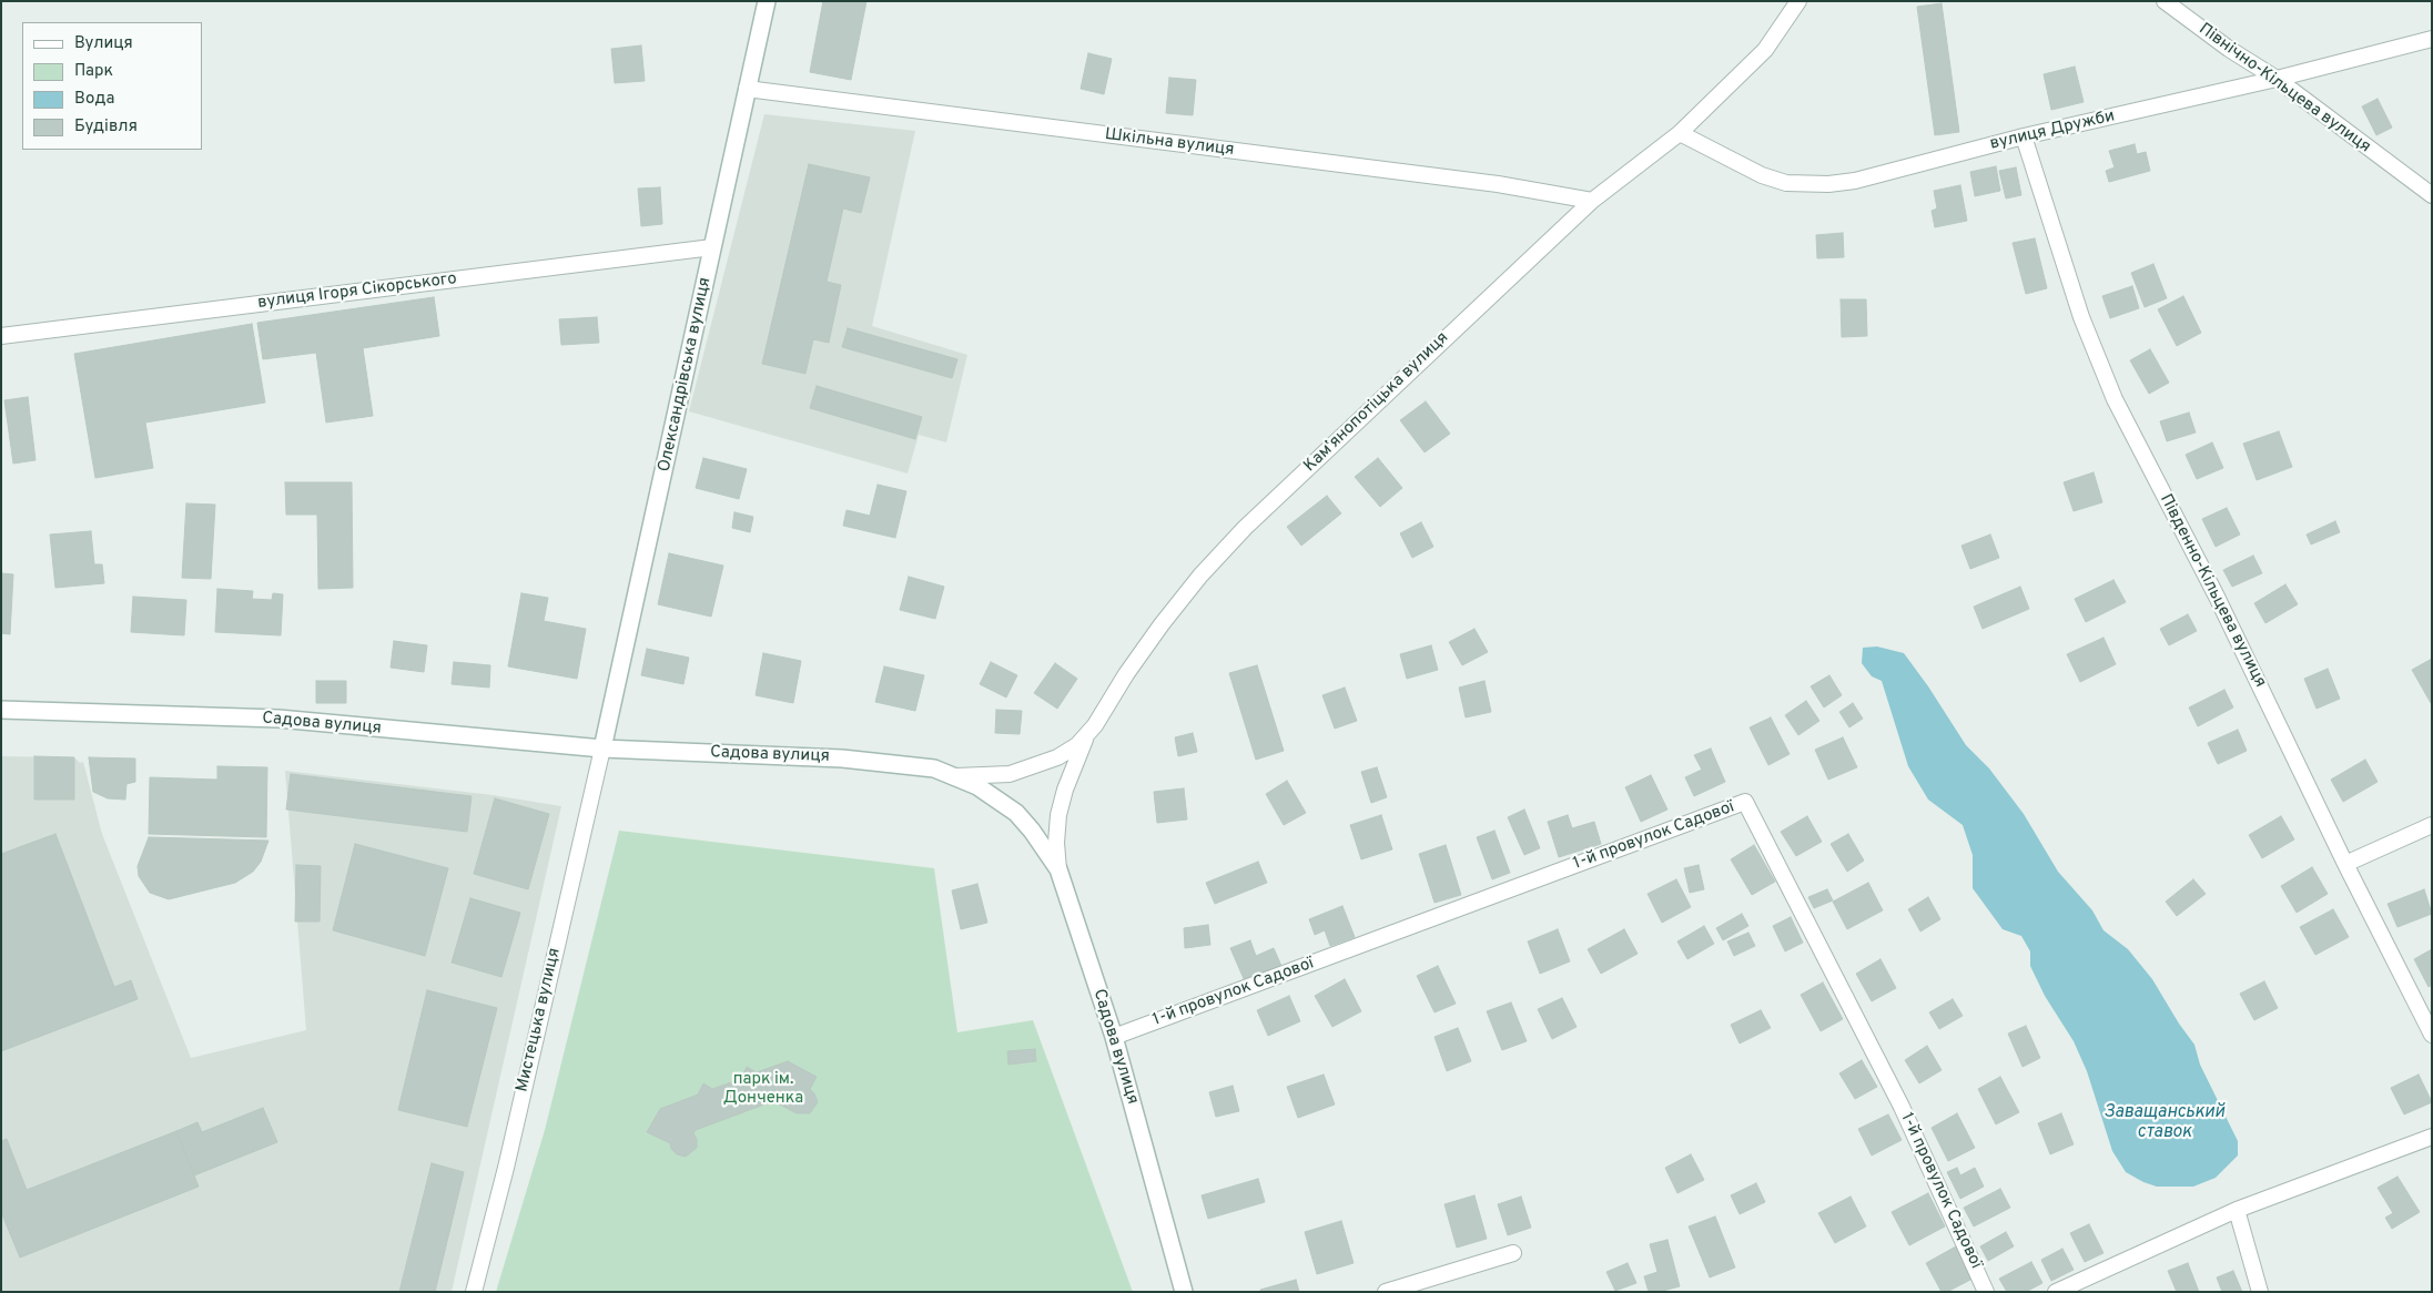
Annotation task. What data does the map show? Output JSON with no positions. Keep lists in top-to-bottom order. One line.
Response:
{"streets":{"main road":["Олександрівська вулиця","Садова вулиця"],"street":["Північно-Кільцева вулиця","вулиця Дружби","Шкільна вулиця","вулиця Ігоря Сікорського","Камʼянопотіцька вулиця","Південно-Кільцева вулиця","1-й провулок Садової","Мистецька вулиця"]},"crossings":[["Північно-Кільцева вулиця","вулиця Дружби"],["вулиця Дружби","Камʼянопотіцька вулиця"],["вулиця Дружби","Південно-Кільцева вулиця"],["Шкільна вулиця","Олександрівська вулиця"],["Шкільна вулиця","Камʼянопотіцька вулиця"],["вулиця Ігоря Сікорського","Олександрівська вулиця"],["Олександрівська вулиця","Садова вулиця"],["Олександрівська вулиця","Мистецька вулиця"],["Камʼянопотіцька вулиця","Садова вулиця"],["Садова вулиця","1-й провулок Садової"],["Садова вулиця","Мистецька вулиця"]],"water":["Заващанський ставок"],"parks":["парк ім. Донченка"],"legend":["Вулиця","Парк","Вода","Будівля"]}
